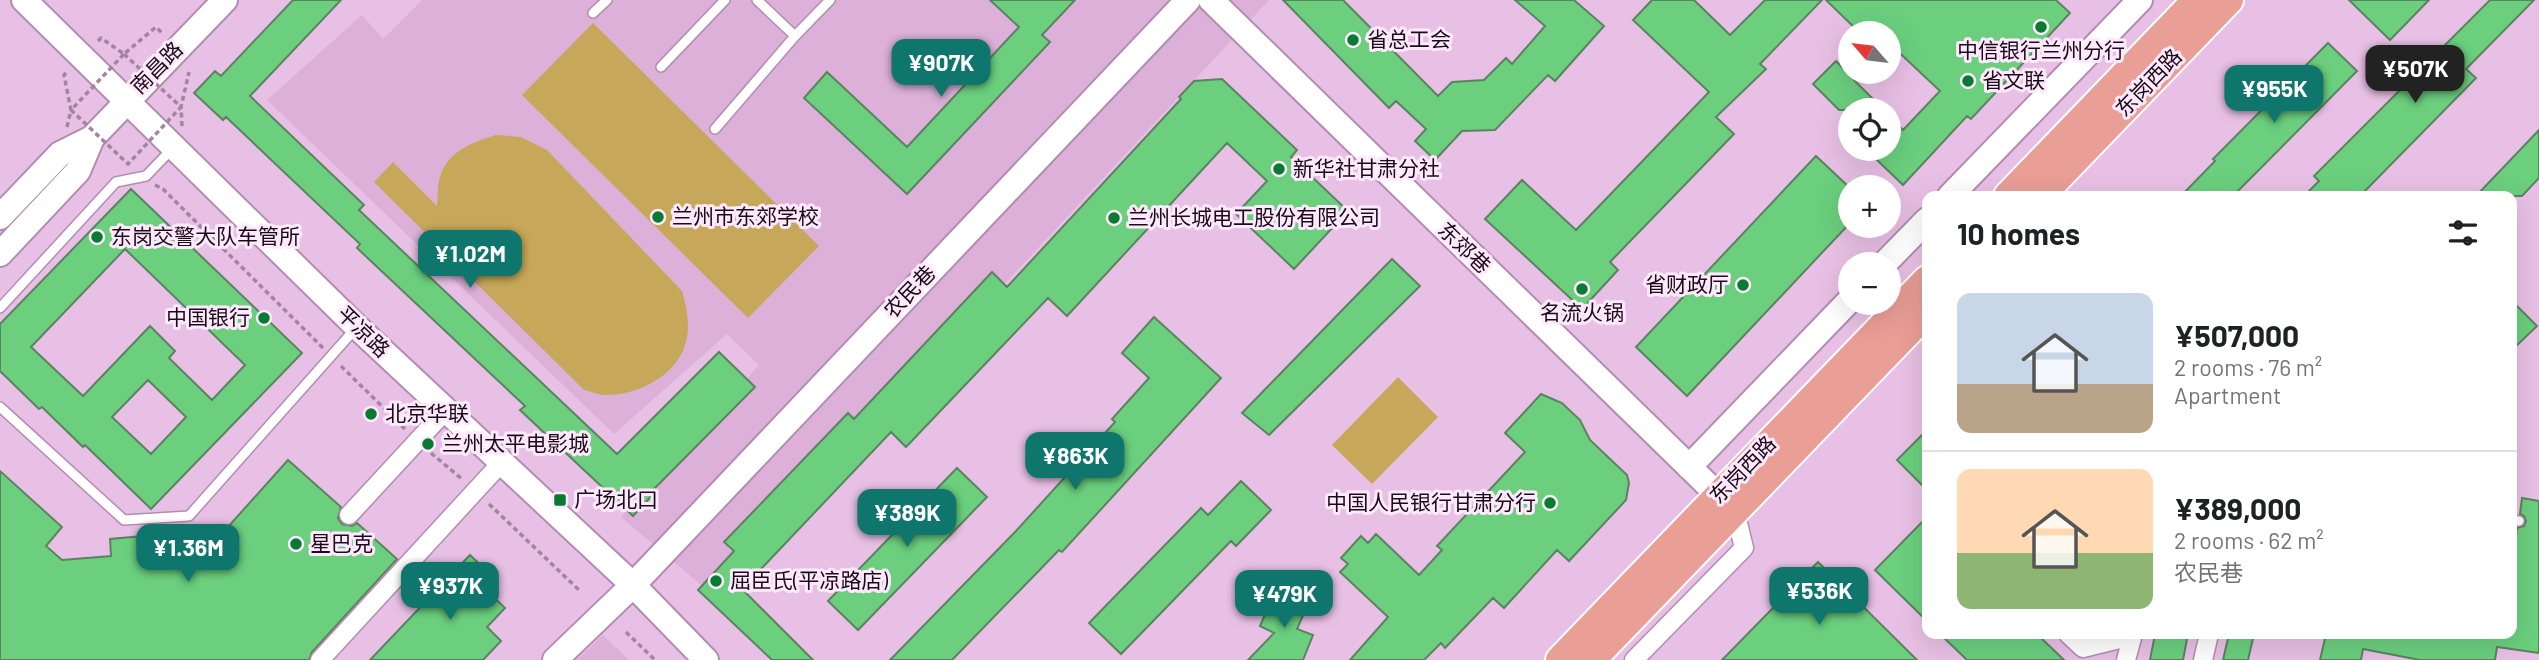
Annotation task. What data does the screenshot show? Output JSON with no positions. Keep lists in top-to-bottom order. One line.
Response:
{"streets":{"main road":["东岗西路"],"street":["南昌路","东郊巷","农民巷","平凉路"]},"crossings":[["南昌路","平凉路"],["东岗西路","东郊巷"],["农民巷","平凉路"]],"places":{"other":["中信银行兰州分行","省总工会","省文联","新华社甘肃分社","兰州市东郊学校","兰州长城电工股份有限公司","东岗交警大队车管所","省财政厅","名流火锅","中国银行","北京华联","兰州太平电影城","中国人民银行甘肃分行","星巴克","屈臣氏(平凉路店)"],"transit":["广场北口"]},"north":"top left","page":{"map_buttons":["+","−"],"price":["¥907K","¥507K","¥955K","¥1.02M","¥863K","¥389K","¥1.36M","¥937K","¥536K","¥479K"],"heading":"10 homes","list":[{"name":"¥507,000","note":"2 rooms · 76 m² · Apartment"},{"name":"¥389,000","note":"2 rooms · 62 m² · 农民巷"}]}}
